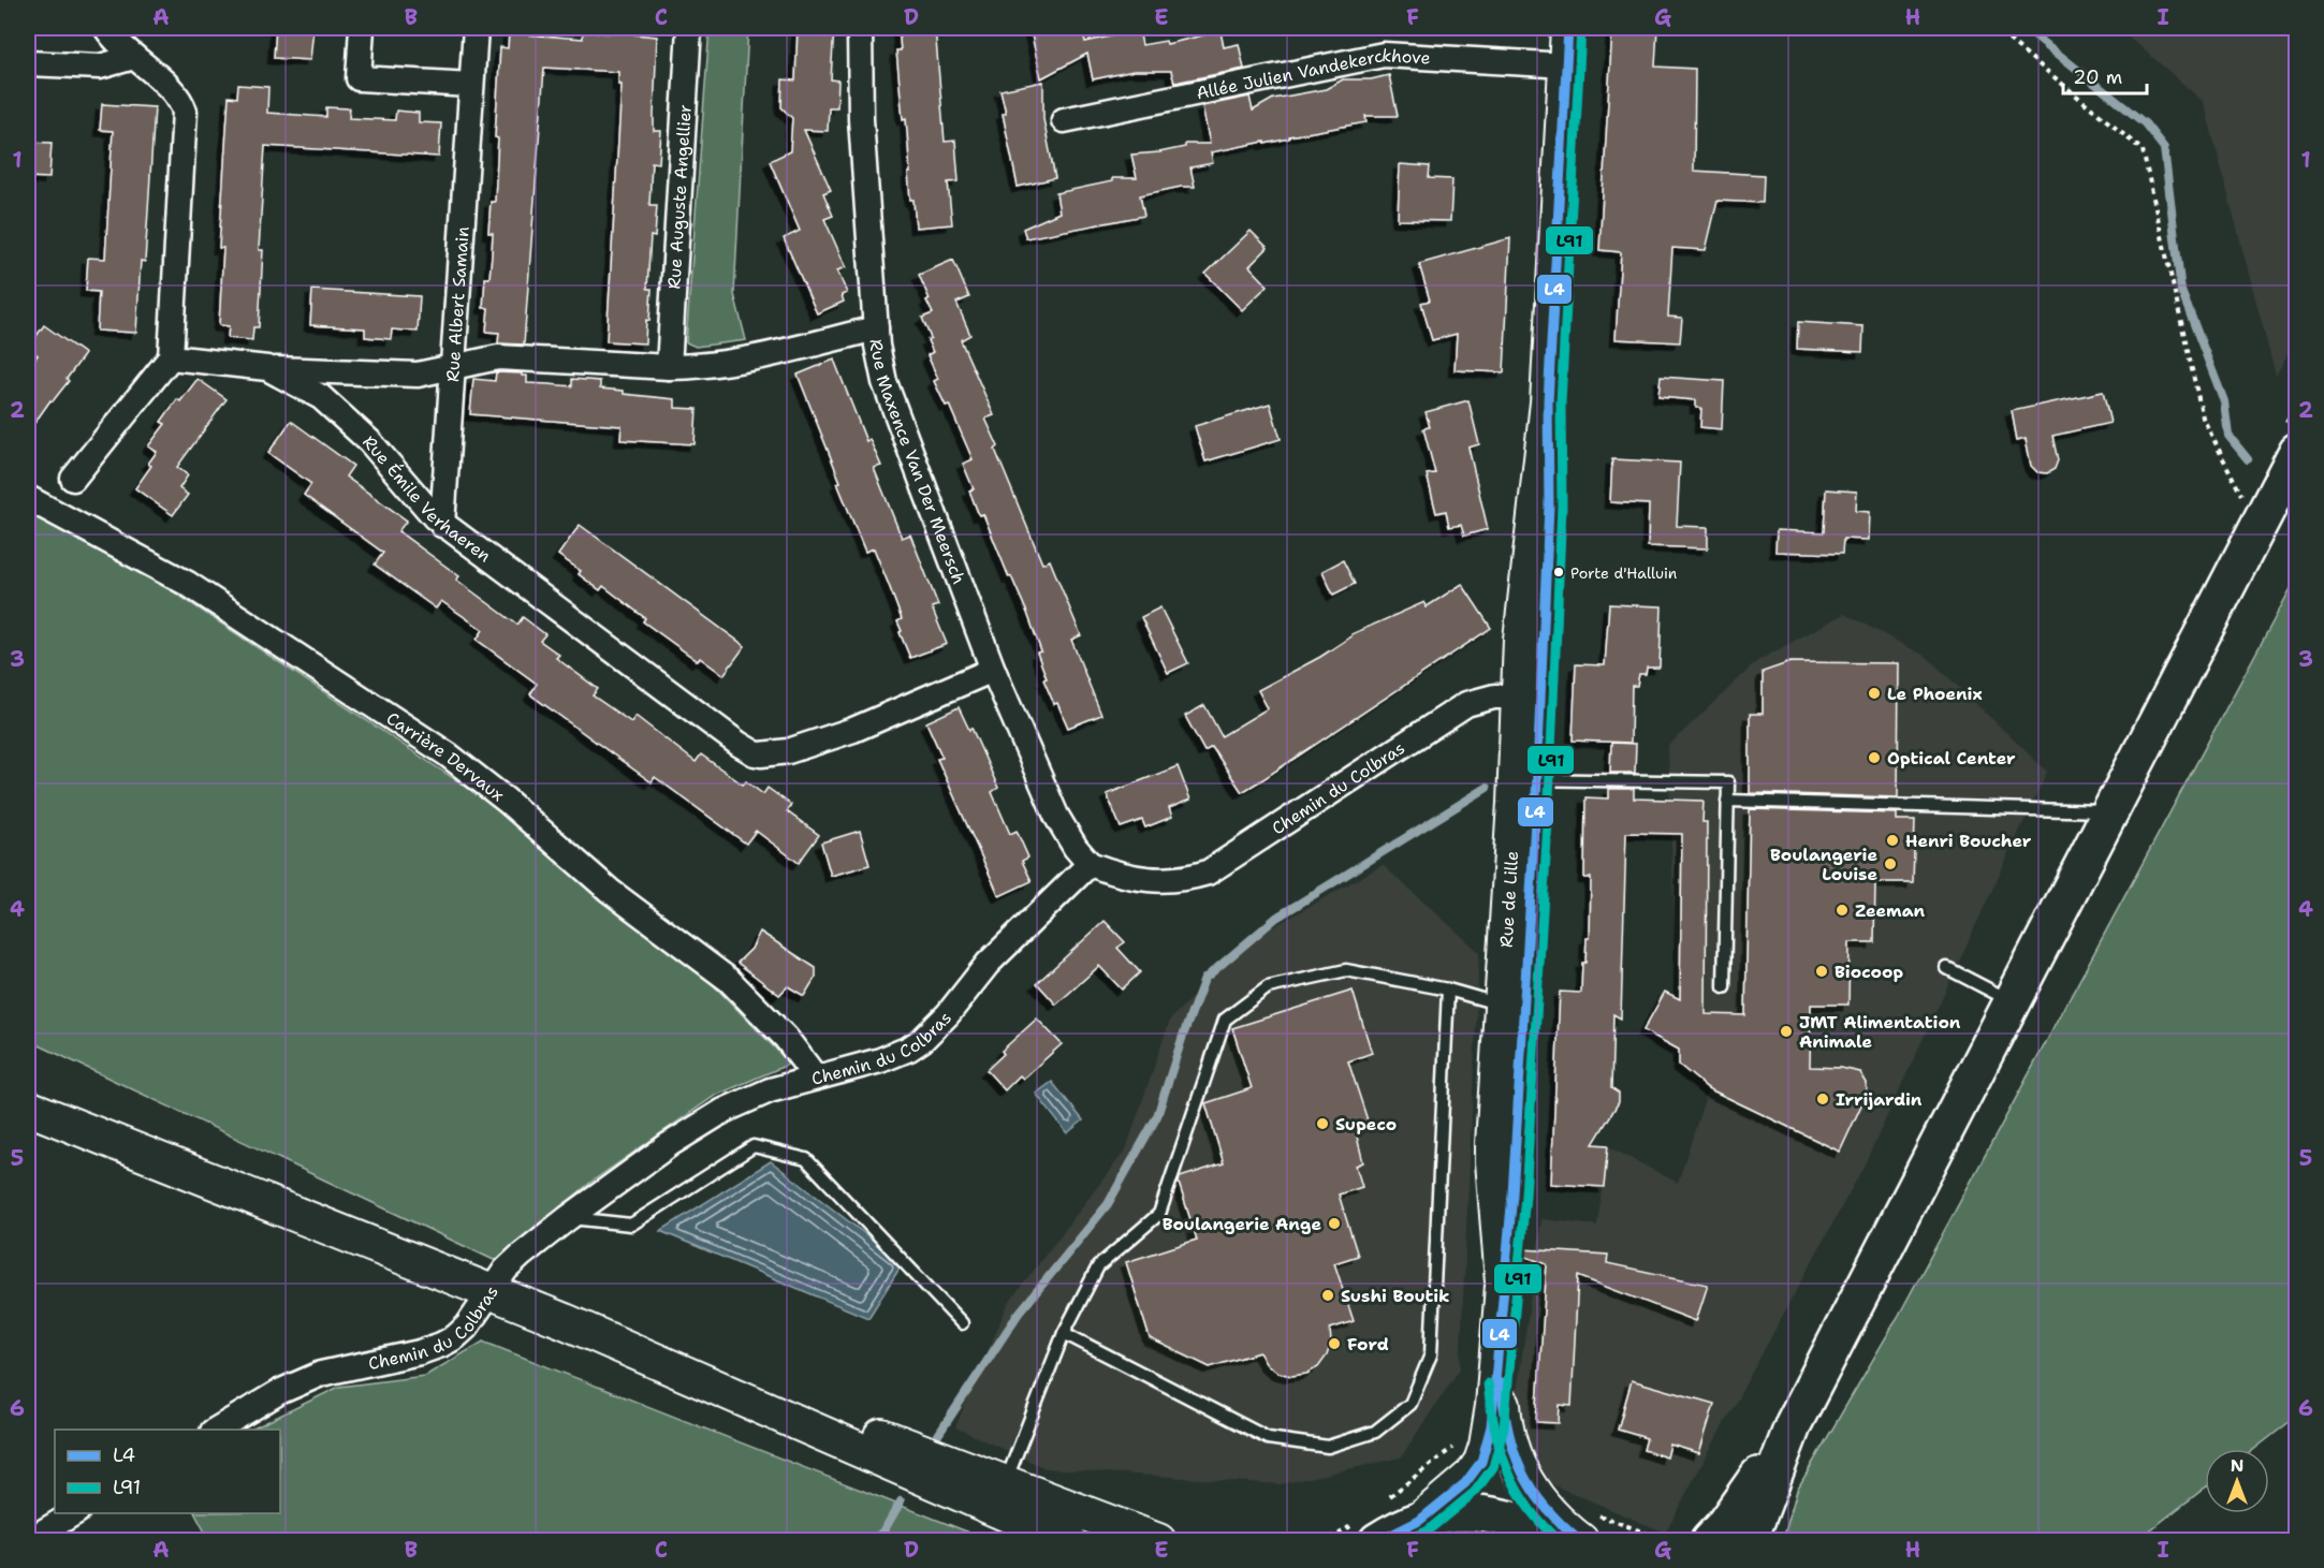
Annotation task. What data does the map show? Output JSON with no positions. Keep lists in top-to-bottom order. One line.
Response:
{"streets":{"main road":["Rue de Lille"],"street":["Allée Julien Vandekerckhove","Rue Auguste Angellier","Rue Albert Samain","Rue Maxence Van Der Meersch","Rue Émile Verhaeren","Carrière Dervaux","Chemin du Colbras"]},"crossings":[["Allée Julien Vandekerckhove","Rue de Lille"],["Rue Albert Samain","Rue Émile Verhaeren"],["Rue Maxence Van Der Meersch","Rue Émile Verhaeren"],["Rue Maxence Van Der Meersch","Chemin du Colbras"],["Carrière Dervaux","Chemin du Colbras"],["Chemin du Colbras","Rue de Lille"]],"places":["Porte d'Halluin","Le Phoenix","Optical Center","Henri Boucher","Boulangerie Louise","Zeeman","Biocoop","JMT Alimentation Animale","Irrijardin","Supeco","Boulangerie Ange","Sushi Boutik","Ford"],"lines":["transit line L4","transit line L91"],"legend":["L4","L91"],"scale_bar":"20 m","north":"top","grid":{"columns":["A","B","C","D","E","F","G","H","I"],"rows":["1","2","3","4","5","6"]}}
